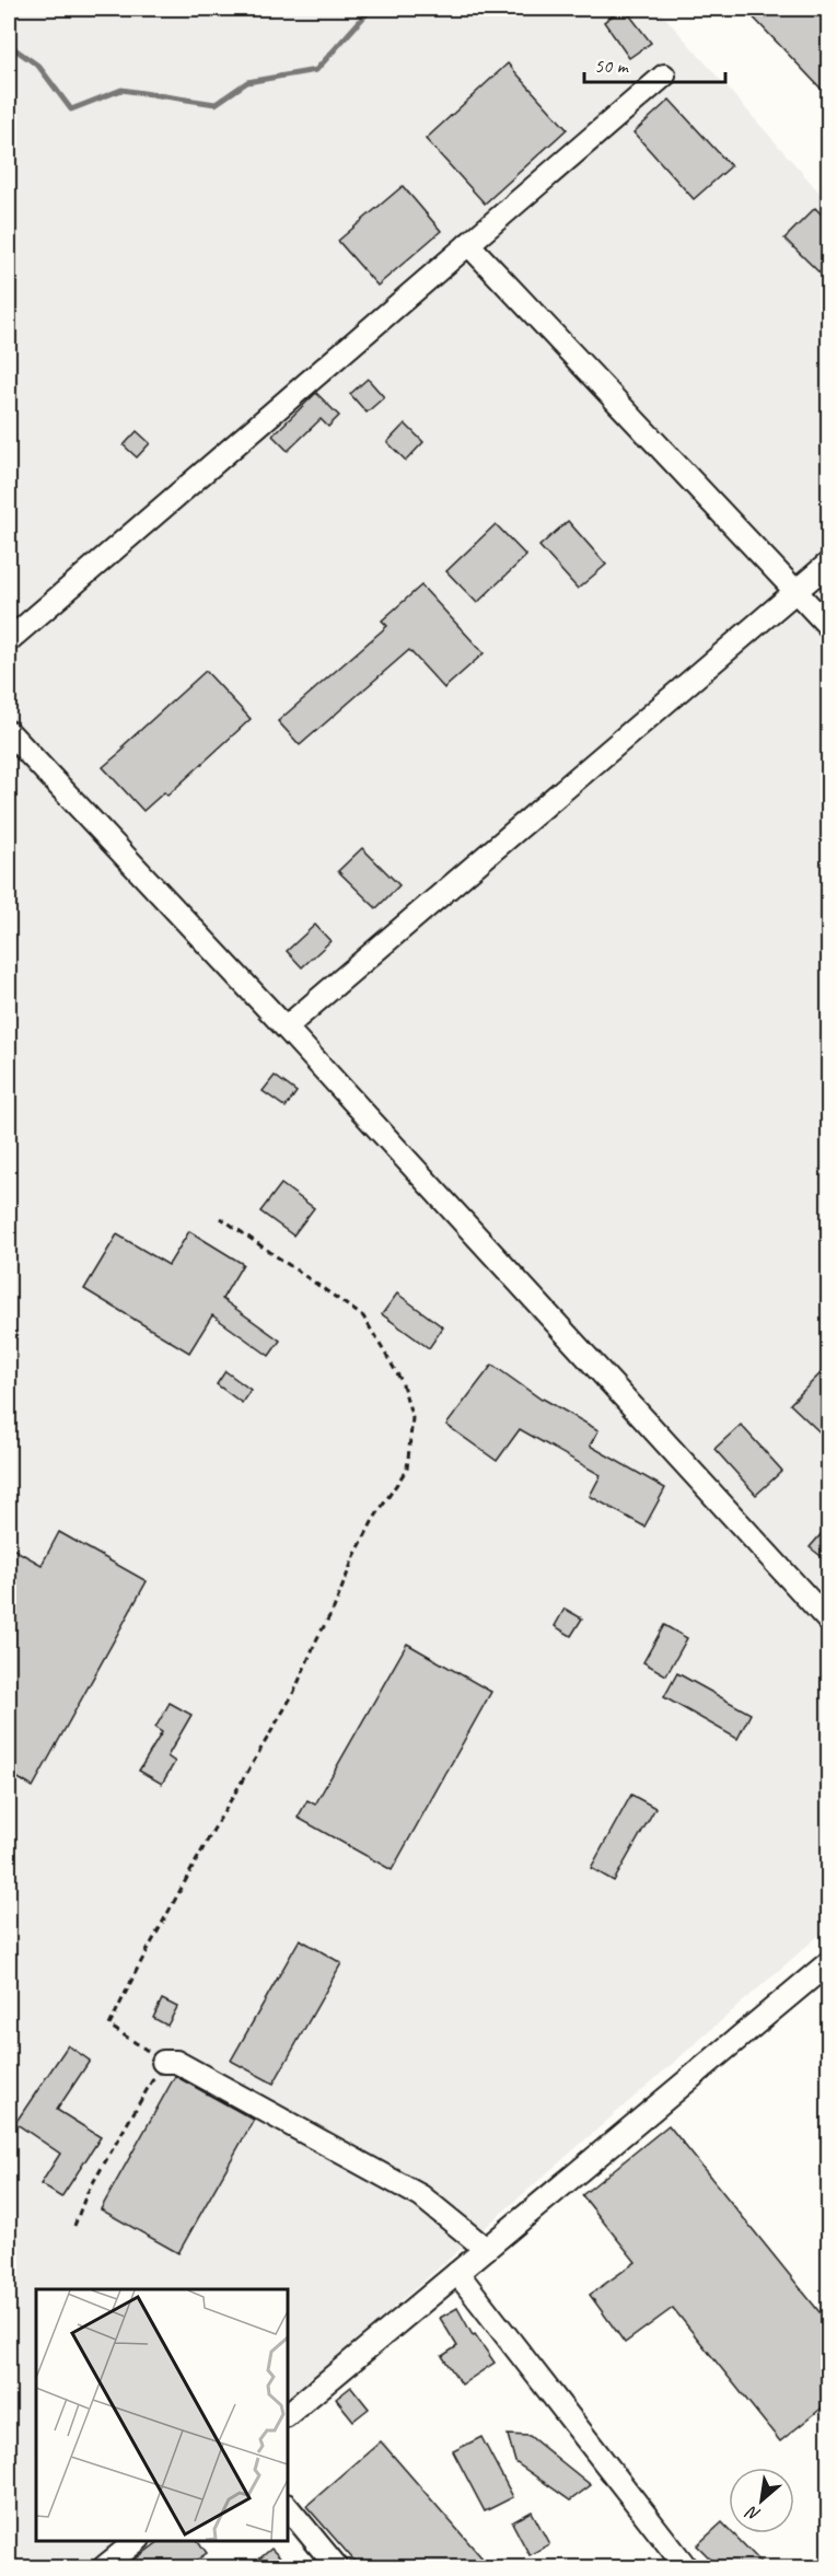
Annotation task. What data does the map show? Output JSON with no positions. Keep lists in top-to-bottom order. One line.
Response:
{"scale_bar":"50 m","north":"bottom left"}
